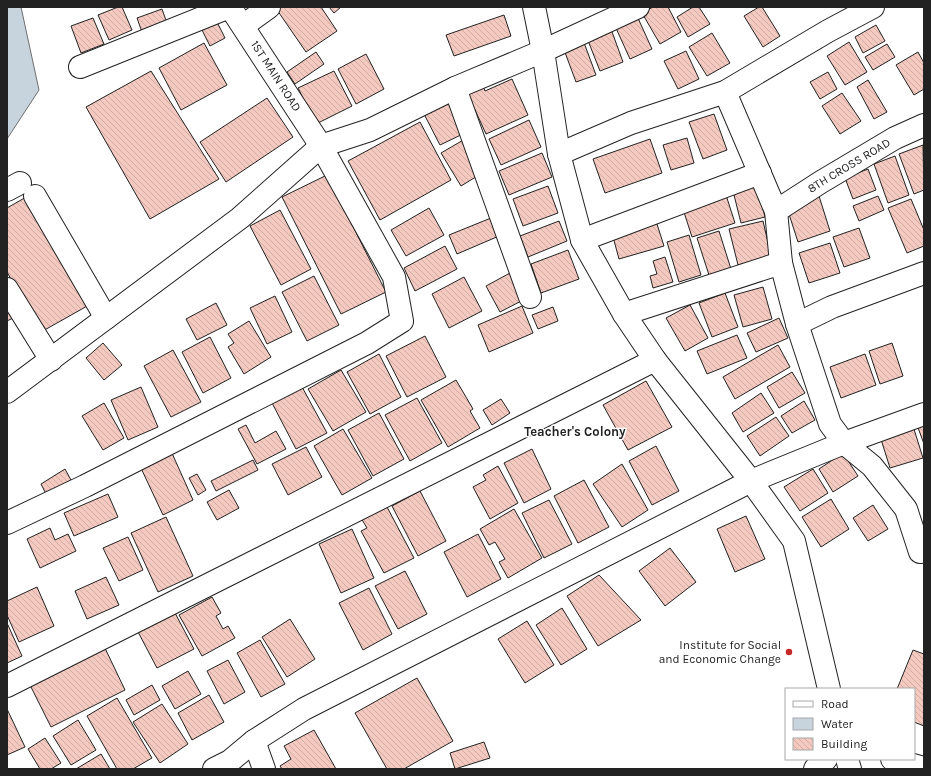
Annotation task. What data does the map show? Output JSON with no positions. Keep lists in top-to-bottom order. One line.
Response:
{"streets":{"street":["1ST MAIN ROAD","8TH CROSS ROAD"]},"districts":["Teacher's Colony"],"places":["Institute for Social and Economic Change"],"legend":["Road","Water","Building"]}
